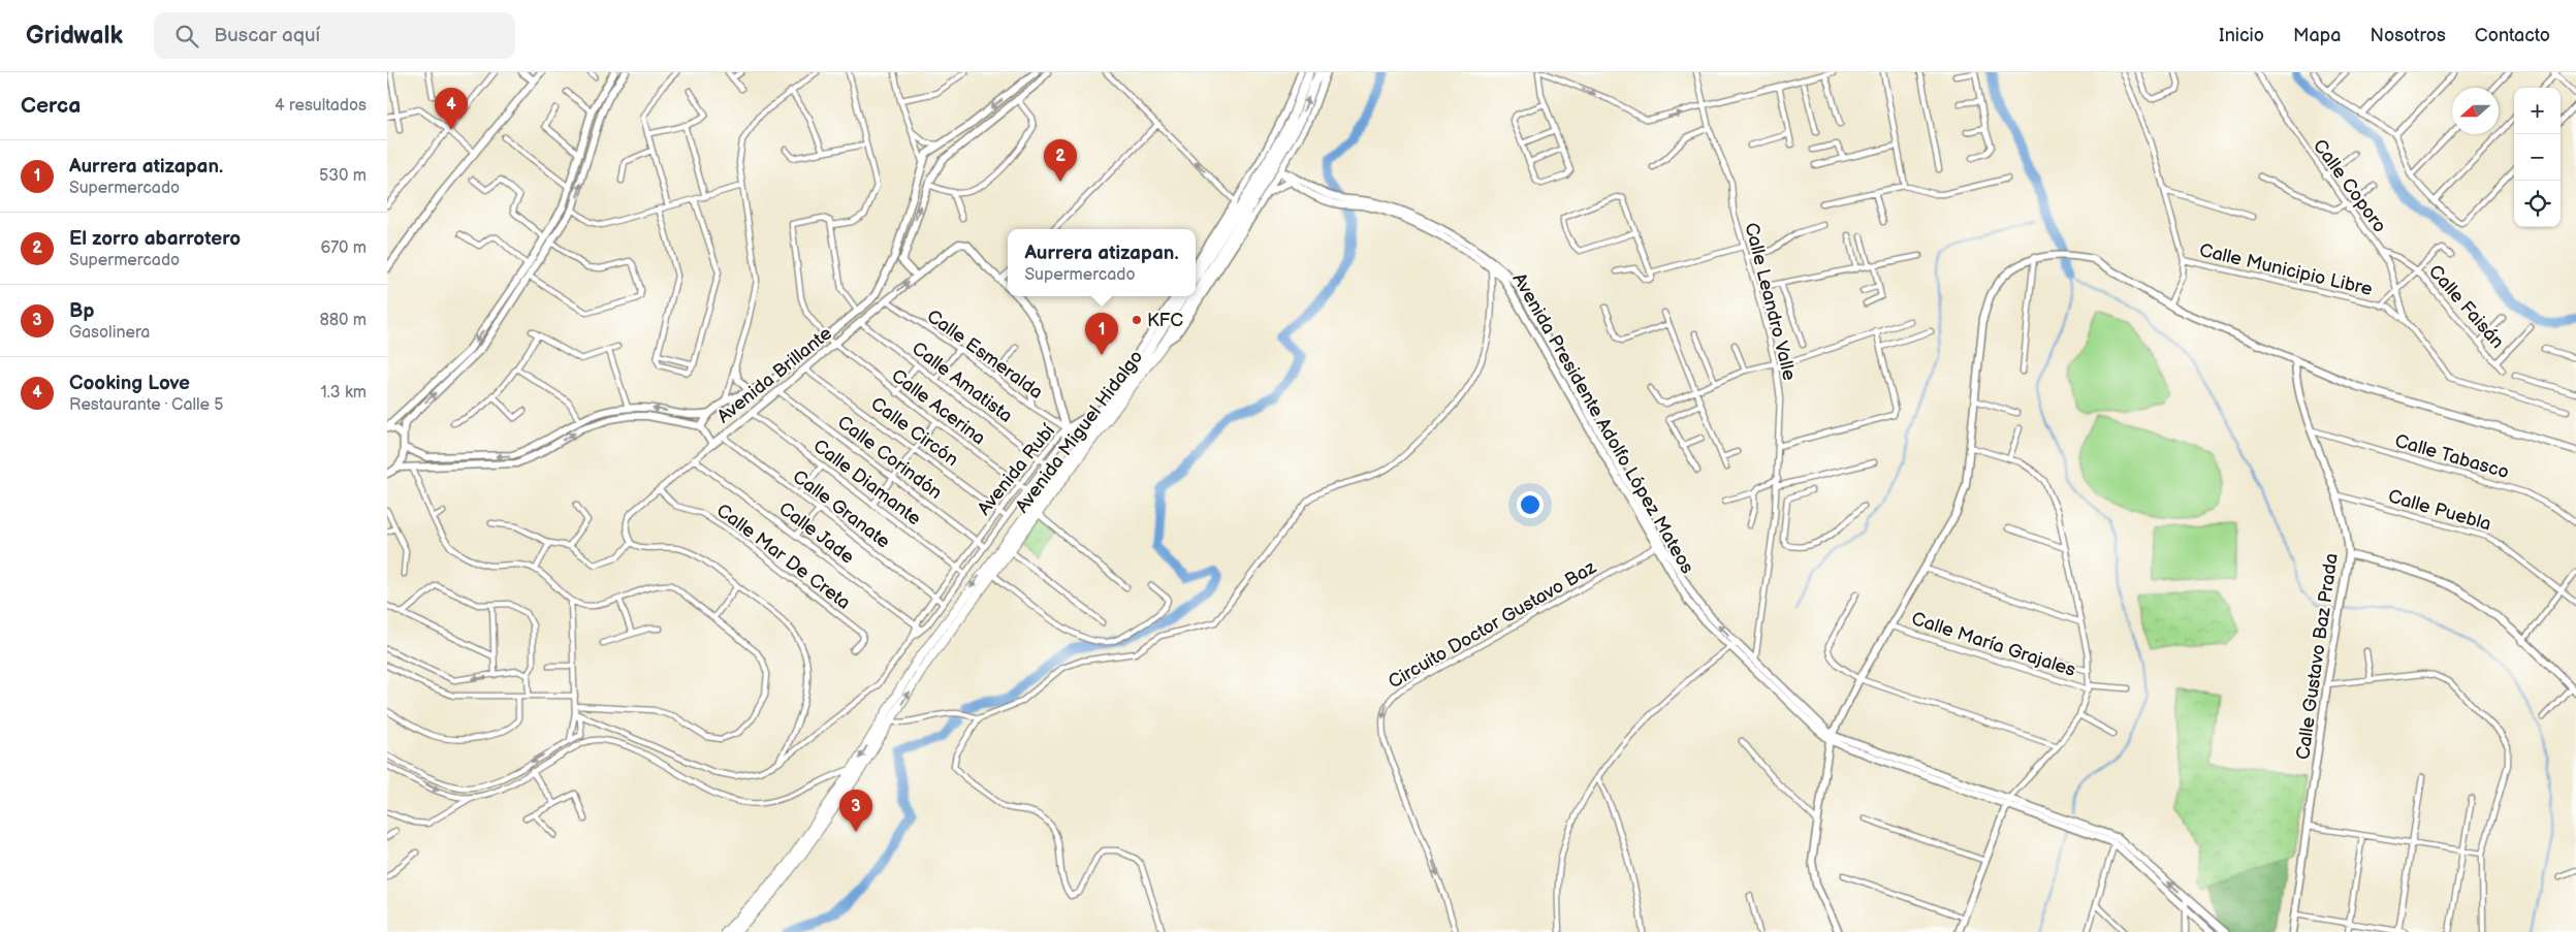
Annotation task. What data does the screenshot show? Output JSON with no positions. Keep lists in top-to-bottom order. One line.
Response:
{"streets":{"main road":["Avenida Miguel Hidalgo"],"street":["Calle Coporo","Calle Municipio Libre","Calle Leandro Valle","Calle Faisán","Calle Esmeralda","Avenida Brillante","Calle Amatista","Calle Acerina","Avenida Presidente Adolfo López Mateos","Calle Circón","Calle Tabasco","Calle Corindón","Avenida Rubí","Calle Diamante","Calle Granate","Calle Puebla","Calle Jade","Calle Mar De Creta","Circuito Doctor Gustavo Baz","Calle María Grajales","Calle Gustavo Baz Prada"]},"crossings":[["Calle Coporo","Calle Municipio Libre"],["Calle Coporo","Calle Faisán"],["Calle Leandro Valle","Avenida Presidente Adolfo López Mateos"],["Calle Esmeralda","Avenida Brillante"],["Calle Esmeralda","Avenida Rubí"],["Avenida Brillante","Calle Amatista"],["Avenida Brillante","Calle Acerina"],["Avenida Brillante","Calle Circón"],["Avenida Brillante","Calle Corindón"],["Avenida Brillante","Calle Diamante"],["Avenida Brillante","Calle Granate"],["Avenida Brillante","Calle Jade"],["Avenida Brillante","Calle Mar De Creta"],["Calle Amatista","Avenida Rubí"],["Calle Acerina","Avenida Rubí"],["Avenida Presidente Adolfo López Mateos","Circuito Doctor Gustavo Baz"],["Calle Circón","Avenida Rubí"],["Calle Tabasco","Calle Gustavo Baz Prada"],["Calle Corindón","Avenida Rubí"],["Avenida Rubí","Calle Diamante"],["Avenida Rubí","Calle Granate"],["Avenida Rubí","Calle Jade"],["Calle Puebla","Calle Gustavo Baz Prada"]],"places":["KFC"],"north":"left","page":{"header":"Gridwalk","search":"Buscar aquí","nav":["Inicio","Mapa","Nosotros","Contacto"],"heading":["Cerca","4 resultados"],"map_buttons":["+","−"],"pins":["4","2","1","3"],"list":[{"mark":"1","name":"Aurrera atizapan.","note":"Supermercado","value":"530 m"},{"mark":"2","name":"El zorro abarrotero","note":"Supermercado","value":"670 m"},{"mark":"3","name":"Bp","note":"Gasolinera","value":"880 m"},{"mark":"4","name":"Cooking Love","note":"Restaurante · Calle 5","value":"1.3 km"}],"popup":["Aurrera atizapan.","Supermercado"]}}
